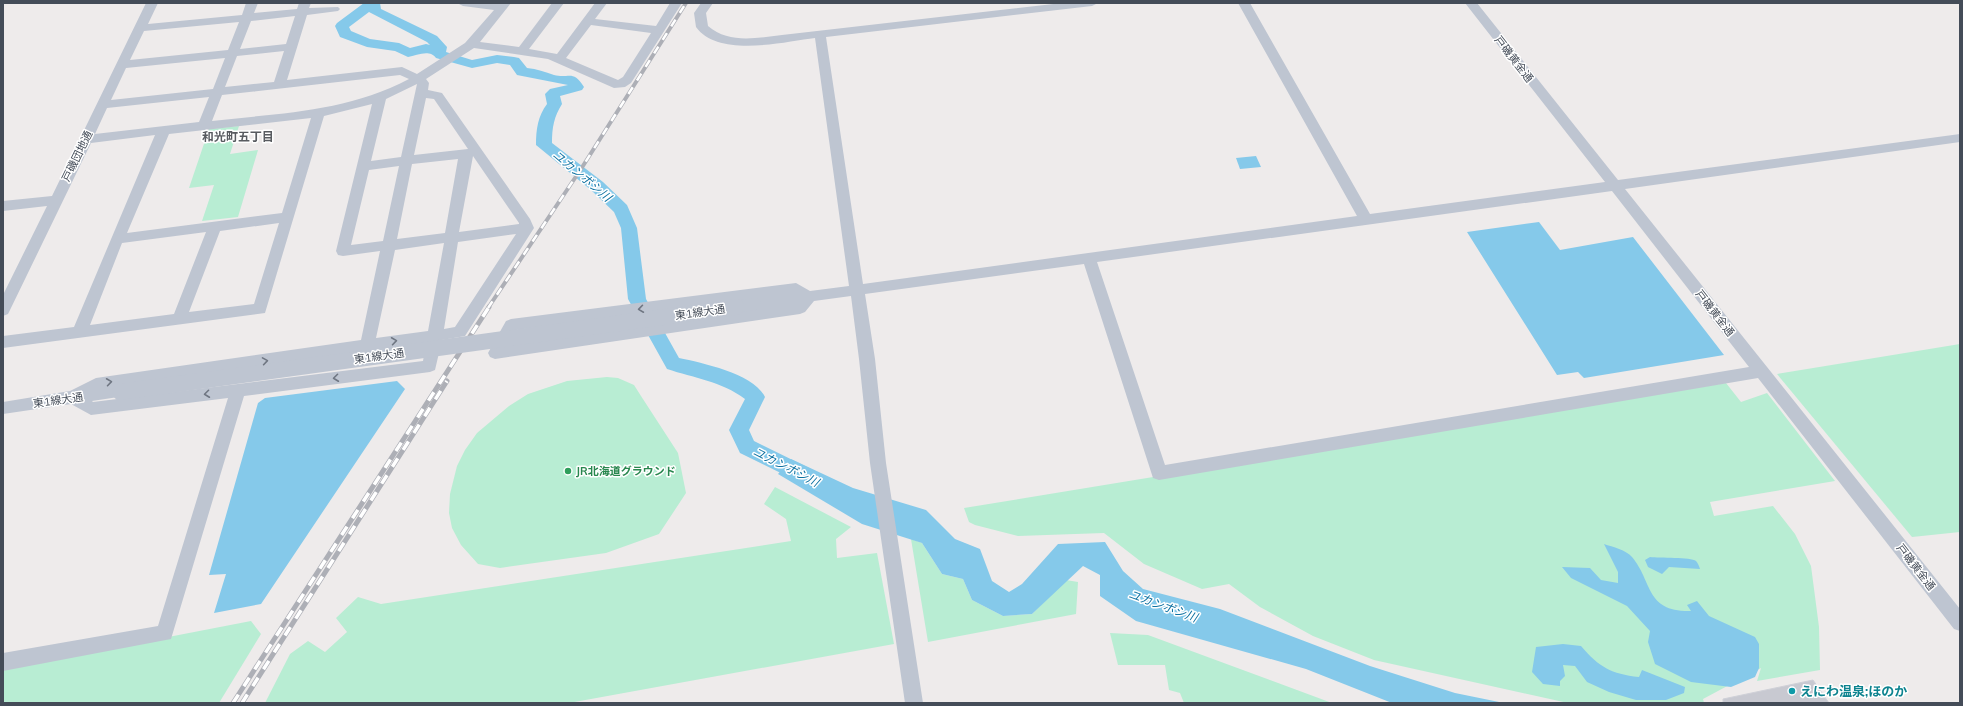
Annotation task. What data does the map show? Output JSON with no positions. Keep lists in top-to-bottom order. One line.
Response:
{"streets":{"street":["戸磯黄金通","戸磯団地通","東1線大通"]},"crossings":[["戸磯黄金通","東1線大通"]],"districts":["和光町五丁目"],"water":["ユカンボシ川"],"places":["JR北海道グラウンド","えにわ温泉;ほのか"]}
